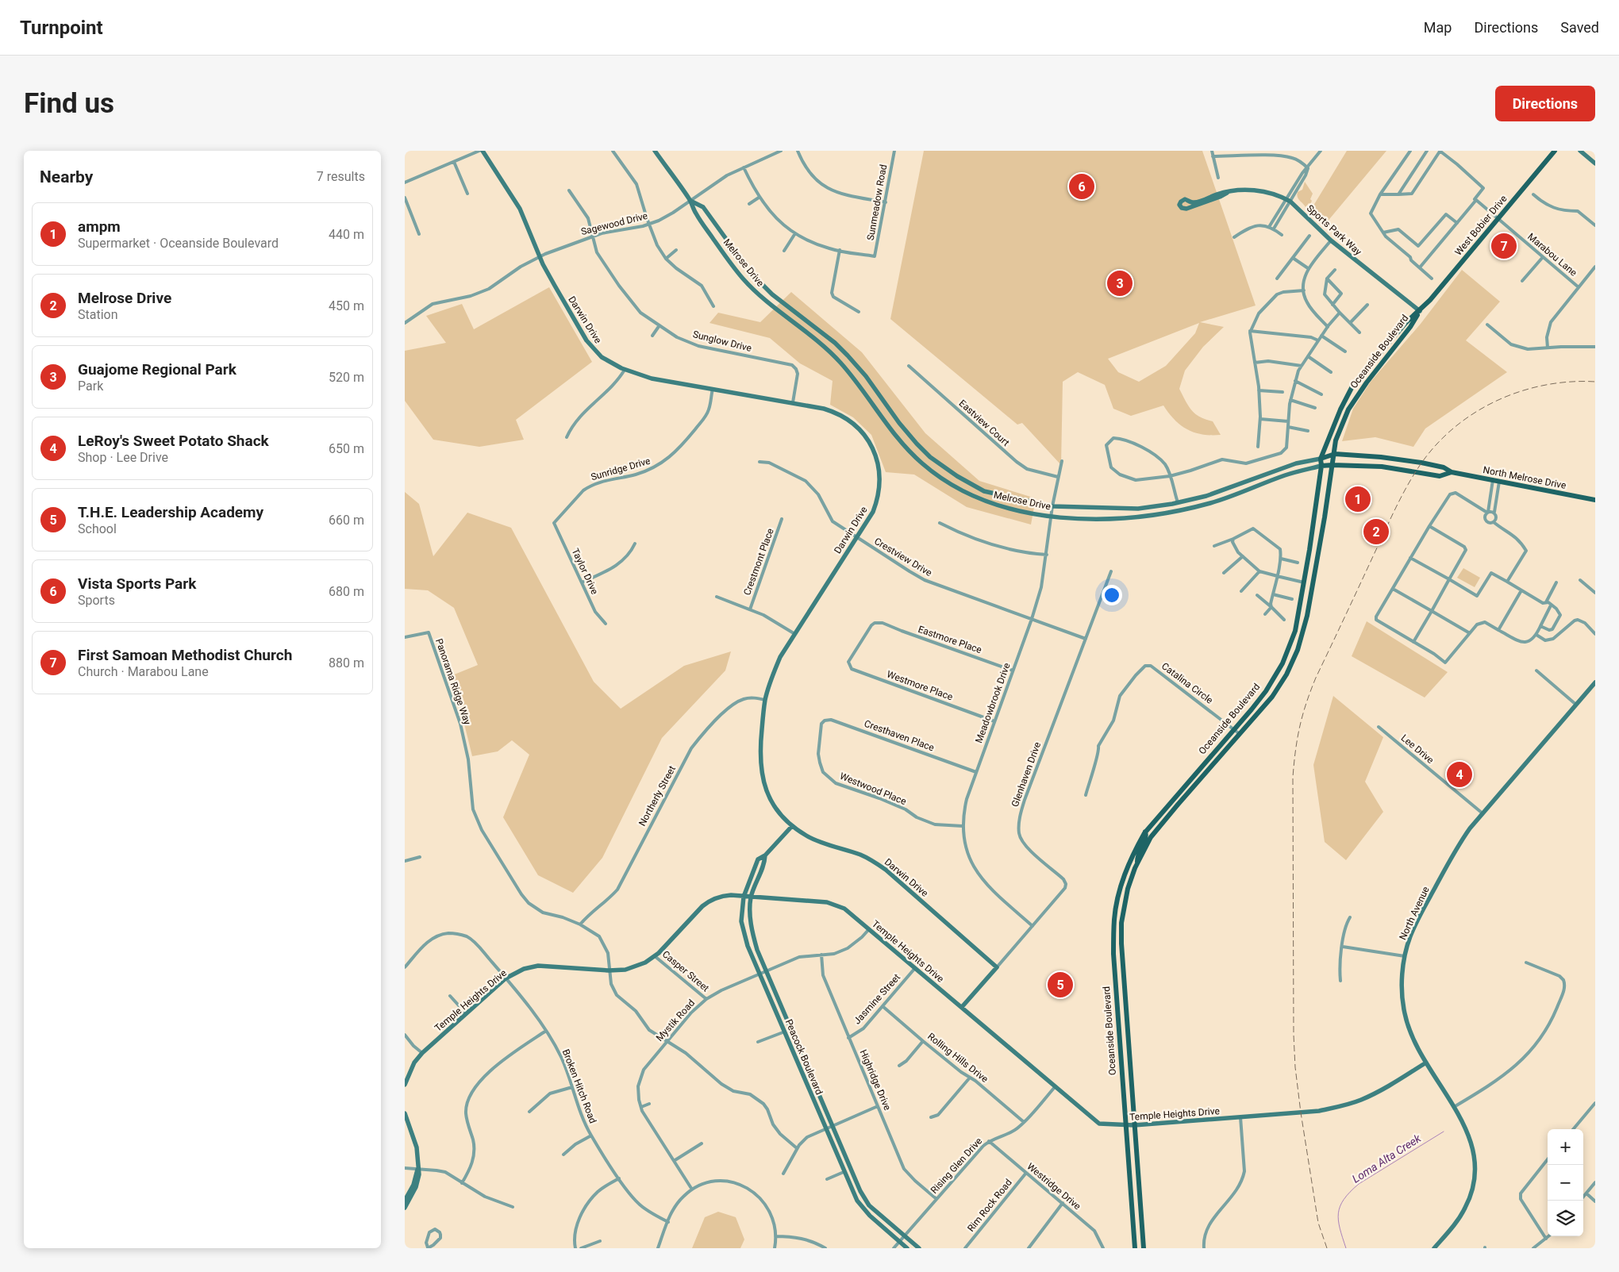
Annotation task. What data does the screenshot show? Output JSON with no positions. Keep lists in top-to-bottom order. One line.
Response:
{"streets":{"main road":["West Bobier Drive","Melrose Drive","Oceanside Boulevard","North Melrose Drive"],"street":["Sunmeadow Road","Sagewood Drive","Sports Park Way","Marabou Lane","Darwin Drive","Sunglow Drive","Eastview Court","Sunridge Drive","Crestview Drive","Crestmont Place","Taylor Drive","Eastmore Place","Panorama Ridge Way","Catalina Circle","Westmore Place","Meadowbrook Drive","Cresthaven Place","Lee Drive","Glenhaven Drive","Westwood Place","Northerly Street","North Avenue","Temple Heights Drive","Casper Street","Jasmine Street","Mystik Road","Peacock Boulevard","Rolling Hills Drive","Highridge Drive","Broken Hitch Road","Rising Glen Drive","Westridge Drive","Rim Rock Road"]},"crossings":[["Sagewood Drive","Melrose Drive"],["Sagewood Drive","Darwin Drive"],["Sagewood Drive","Sunglow Drive"],["West Bobier Drive","Sports Park Way"],["West Bobier Drive","Marabou Lane"],["West Bobier Drive","Oceanside Boulevard"],["Sports Park Way","Oceanside Boulevard"],["Melrose Drive","Oceanside Boulevard"],["Melrose Drive","North Melrose Drive"],["Melrose Drive","Meadowbrook Drive"],["Darwin Drive","Sunglow Drive"],["Darwin Drive","Sunridge Drive"],["Darwin Drive","Crestview Drive"],["Darwin Drive","Glenhaven Drive"],["Darwin Drive","Northerly Street"],["Darwin Drive","Peacock Boulevard"],["Oceanside Boulevard","North Melrose Drive"],["Oceanside Boulevard","Catalina Circle"],["Oceanside Boulevard","Temple Heights Drive"],["Eastview Court","Meadowbrook Drive"],["Sunridge Drive","Taylor Drive"],["Crestview Drive","Meadowbrook Drive"],["Crestview Drive","Glenhaven Drive"],["Eastmore Place","Westmore Place"],["Eastmore Place","Meadowbrook Drive"],["Panorama Ridge Way","Northerly Street"],["Westmore Place","Meadowbrook Drive"],["Meadowbrook Drive","Cresthaven Place"],["Meadowbrook Drive","Glenhaven Drive"],["Meadowbrook Drive","Westwood Place"],["Cresthaven Place","Westwood Place"],["Lee Drive","North Avenue"],["Glenhaven Drive","Temple Heights Drive"],["North Avenue","Temple Heights Drive"],["Temple Heights Drive","Casper Street"],["Temple Heights Drive","Jasmine Street"],["Temple Heights Drive","Mystik Road"],["Temple Heights Drive","Peacock Boulevard"],["Temple Heights Drive","Broken Hitch Road"],["Temple Heights Drive","Rising Glen Drive"],["Casper Street","Mystik Road"],["Jasmine Street","Rolling Hills Drive"],["Jasmine Street","Highridge Drive"],["Mystik Road","Peacock Boulevard"],["Mystik Road","Highridge Drive"],["Peacock Boulevard","Rising Glen Drive"],["Rolling Hills Drive","Rising Glen Drive"],["Highridge Drive","Rising Glen Drive"],["Rising Glen Drive","Westridge Drive"],["Westridge Drive","Rim Rock Road"]],"water":["Loma Alta Creek"],"page":{"header":"Turnpoint","nav":["Map","Directions","Saved"],"buttons":"Directions","title":"Find us","heading":["Nearby","7 results"],"pins":["6","7","3","1","2","4","5"],"list":[{"mark":"1","name":"ampm","note":"Supermarket · Oceanside Boulevard","value":"440 m"},{"mark":"2","name":"Melrose Drive","note":"Station","value":"450 m"},{"mark":"3","name":"Guajome Regional Park","note":"Park","value":"520 m"},{"mark":"4","name":"LeRoy's Sweet Potato Shack","note":"Shop · Lee Drive","value":"650 m"},{"mark":"5","name":"T.H.E. Leadership Academy","note":"School","value":"660 m"},{"mark":"6","name":"Vista Sports Park","note":"Sports","value":"680 m"},{"mark":"7","name":"First Samoan Methodist Church","note":"Church · Marabou Lane","value":"880 m"}],"map_buttons":["+","−"]}}
